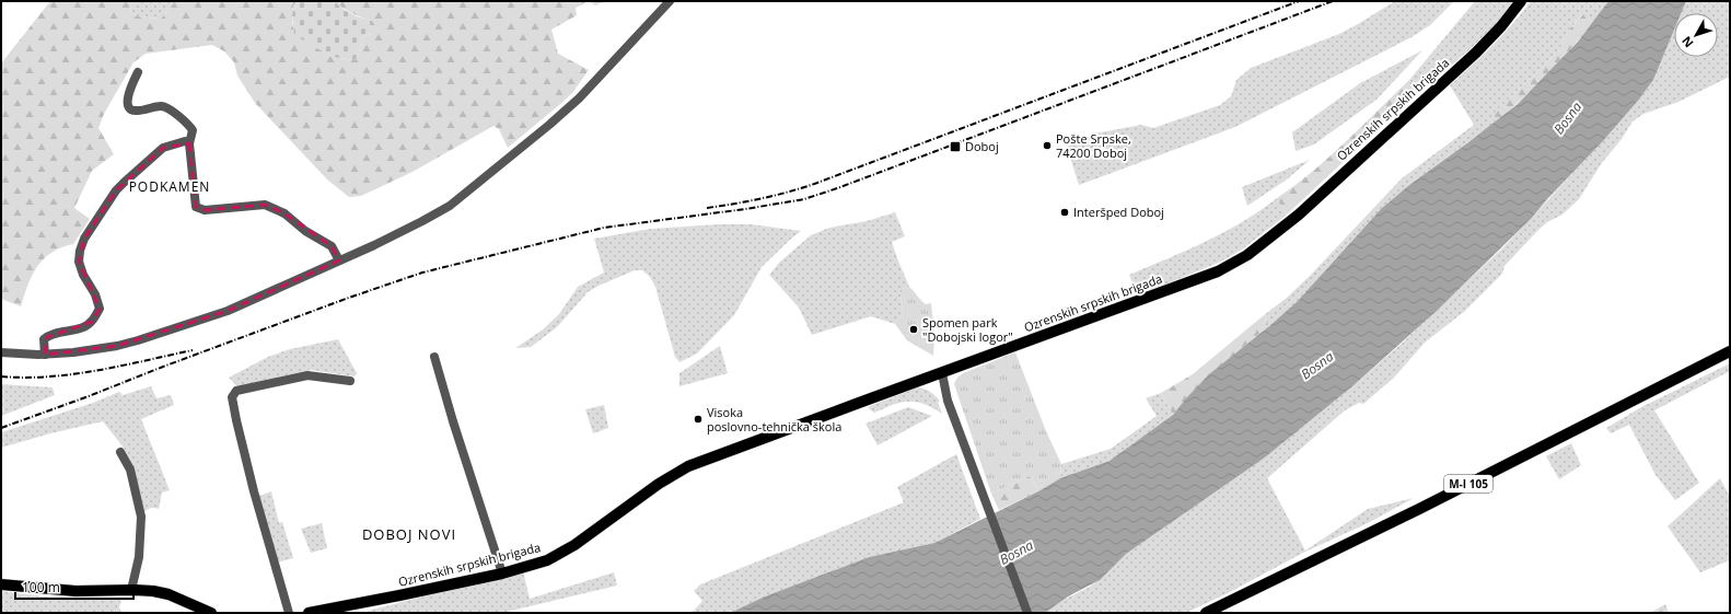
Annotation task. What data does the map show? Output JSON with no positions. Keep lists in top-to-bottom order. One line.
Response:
{"streets":{"main road":["Ozrenskih srpskih brigada","M-I 105"]},"districts":["PODKAMEN","DOBOJ NOVI"],"water":["Bosna"],"places":{"other":["Pošte Srpske, 74200 Doboj","Interšped Doboj","Spomen park \"Dobojski logor\"","Visoka poslovno-tehnička škola"],"transit":["Doboj"]},"scale_bar":"100 m","north":"bottom left"}
